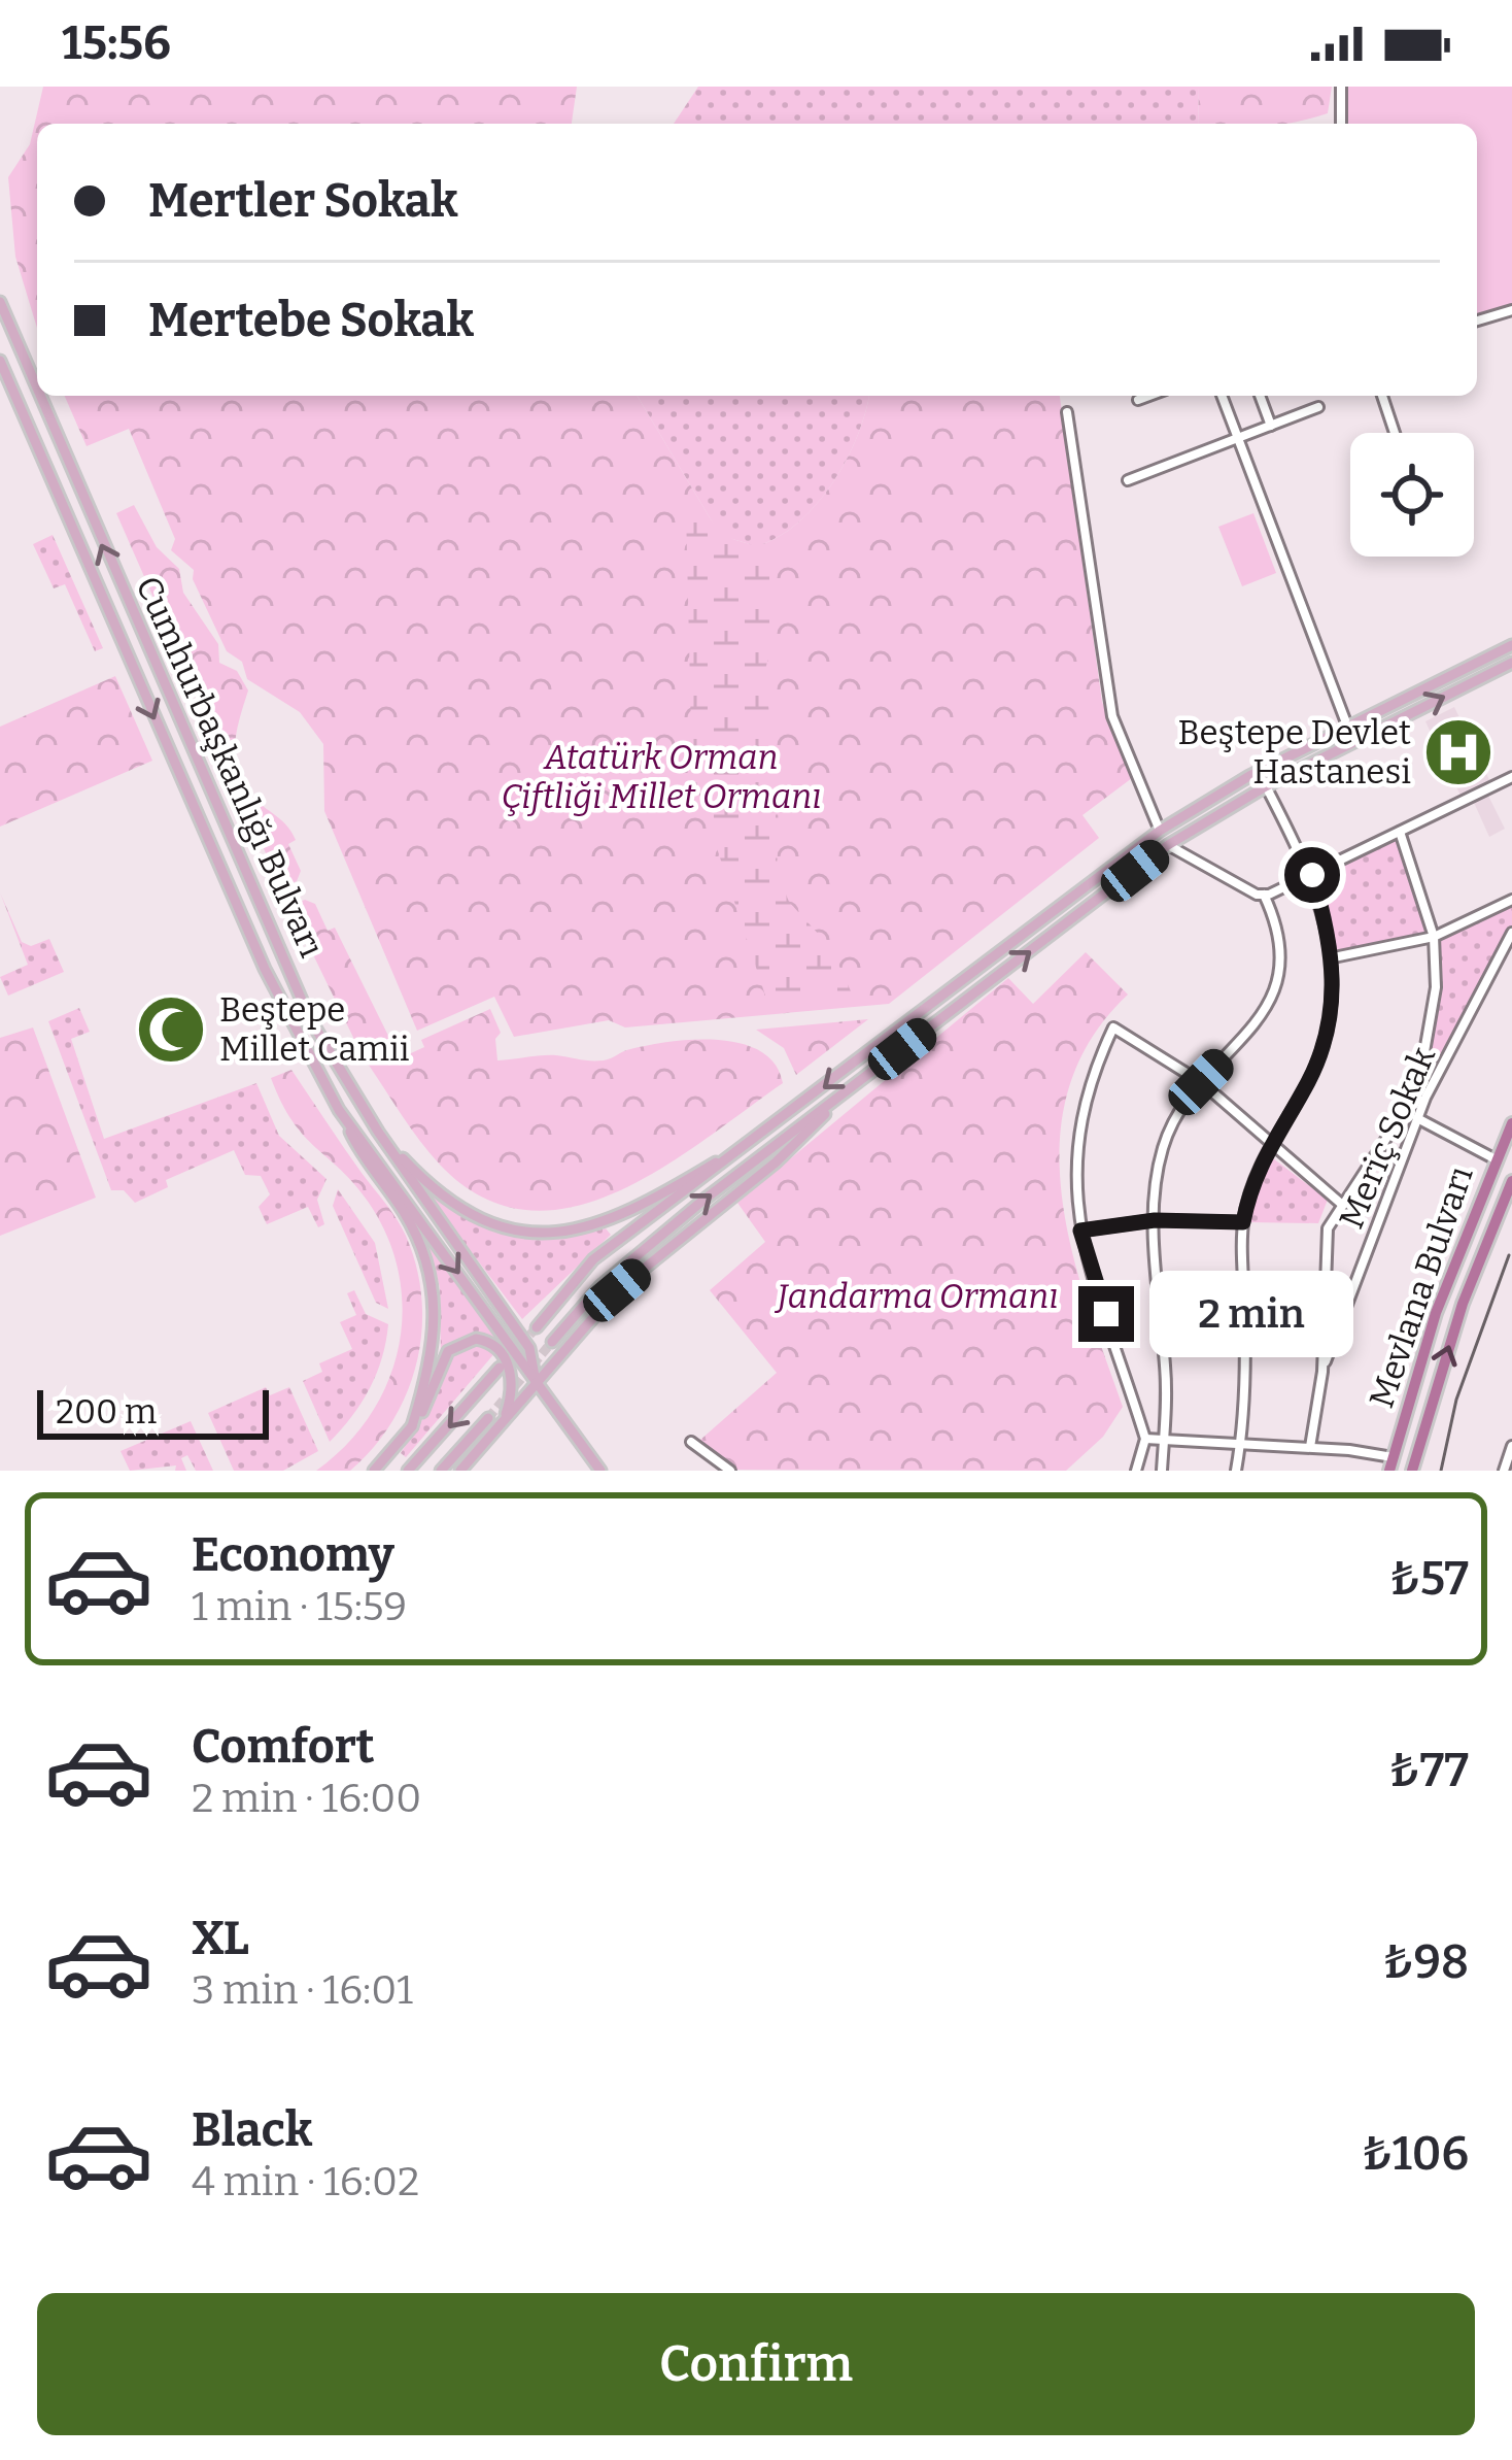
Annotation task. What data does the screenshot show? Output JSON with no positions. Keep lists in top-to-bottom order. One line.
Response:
{"streets":{"highway":["Mevlana Bulvarı"],"main road":["Cumhurbaşkanlığı Bulvarı"],"street":["Meriç Sokak"]},"parks":["Atatürk Orman Çiftliği Millet Ormanı","Jandarma Ormanı"],"places":{"hospital":["Beştepe Devlet Hastanesi"],"mosque":["Beştepe Millet Camii"]},"scale_bar":"200 m","page":{"status":"15:56","banner":["Mertler Sokak","Mertebe Sokak"],"bubble":"2 min","scale":"200 m","list":[{"name":"Economy","note":"1 min · 15:59","value":"₺57"},{"name":"Comfort","note":"2 min · 16:00","value":"₺77"},{"name":"XL","note":"3 min · 16:01","value":"₺98"},{"name":"Black","note":"4 min · 16:02","value":"₺106"}],"buttons":"Confirm"}}
